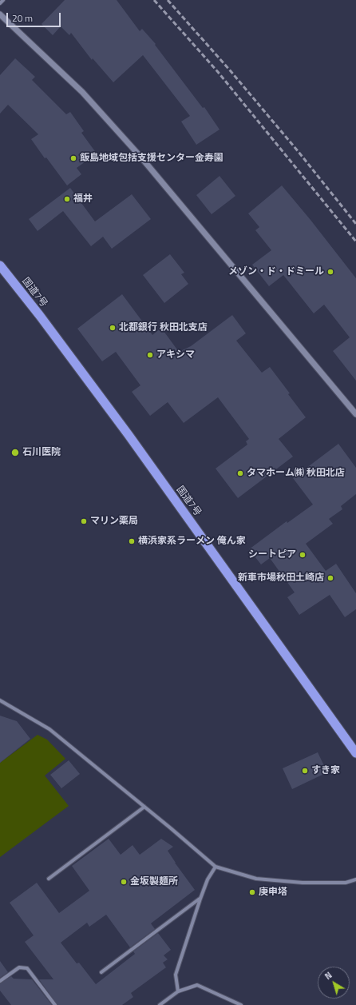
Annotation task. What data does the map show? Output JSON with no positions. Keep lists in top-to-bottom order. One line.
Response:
{"streets":{"highway":["国道7号"]},"places":["飯島地域包括支援センター金寿園","福井","メゾン・ド・ドミール","北都銀行 秋田北支店","アキシマ","石川医院","タマホーム㈱ 秋田北店","マリン薬局","横浜家系ラーメン 俺ん家","シートピア","新車市場秋田土崎店","すき家","金坂製麺所","庚申塔"],"scale_bar":"20 m","north":"top left"}
